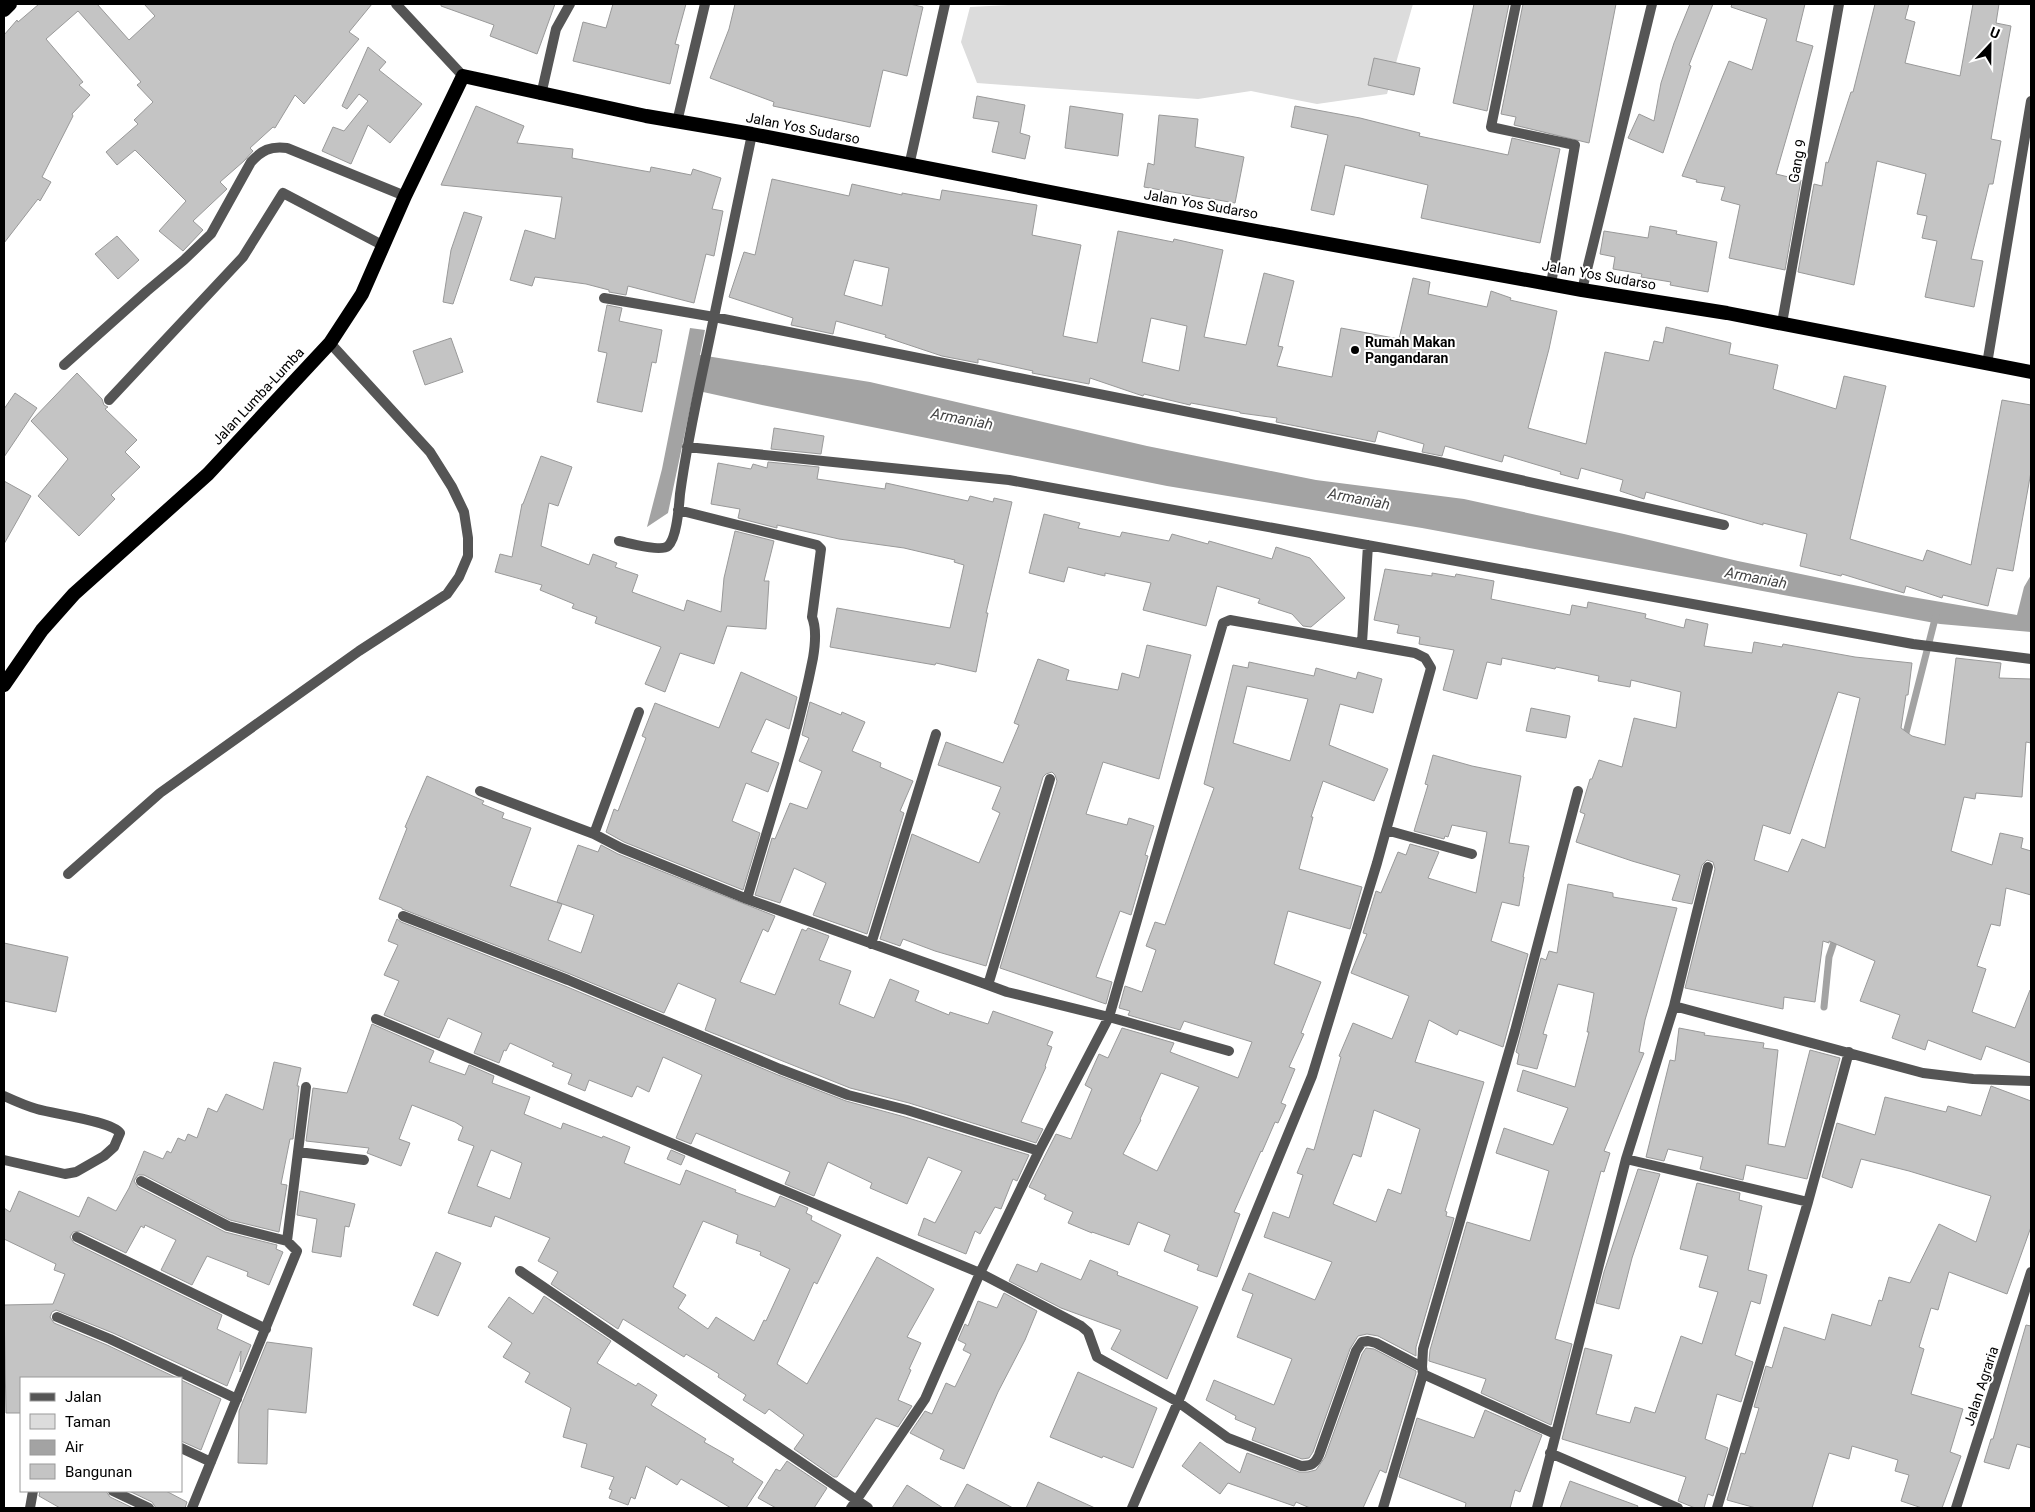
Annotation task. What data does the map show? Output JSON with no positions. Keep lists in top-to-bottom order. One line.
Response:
{"streets":{"highway":["Jalan Yos Sudarso","Jalan Lumba-Lumba"],"street":["Gang 9","Jalan Agraria"]},"crossings":[["Jalan Yos Sudarso","Gang 9"],["Jalan Yos Sudarso","Jalan Lumba-Lumba"]],"water":["Armaniah"],"places":["Rumah Makan Pangandaran"],"legend":["Jalan","Taman","Air","Bangunan"],"north":"top"}
